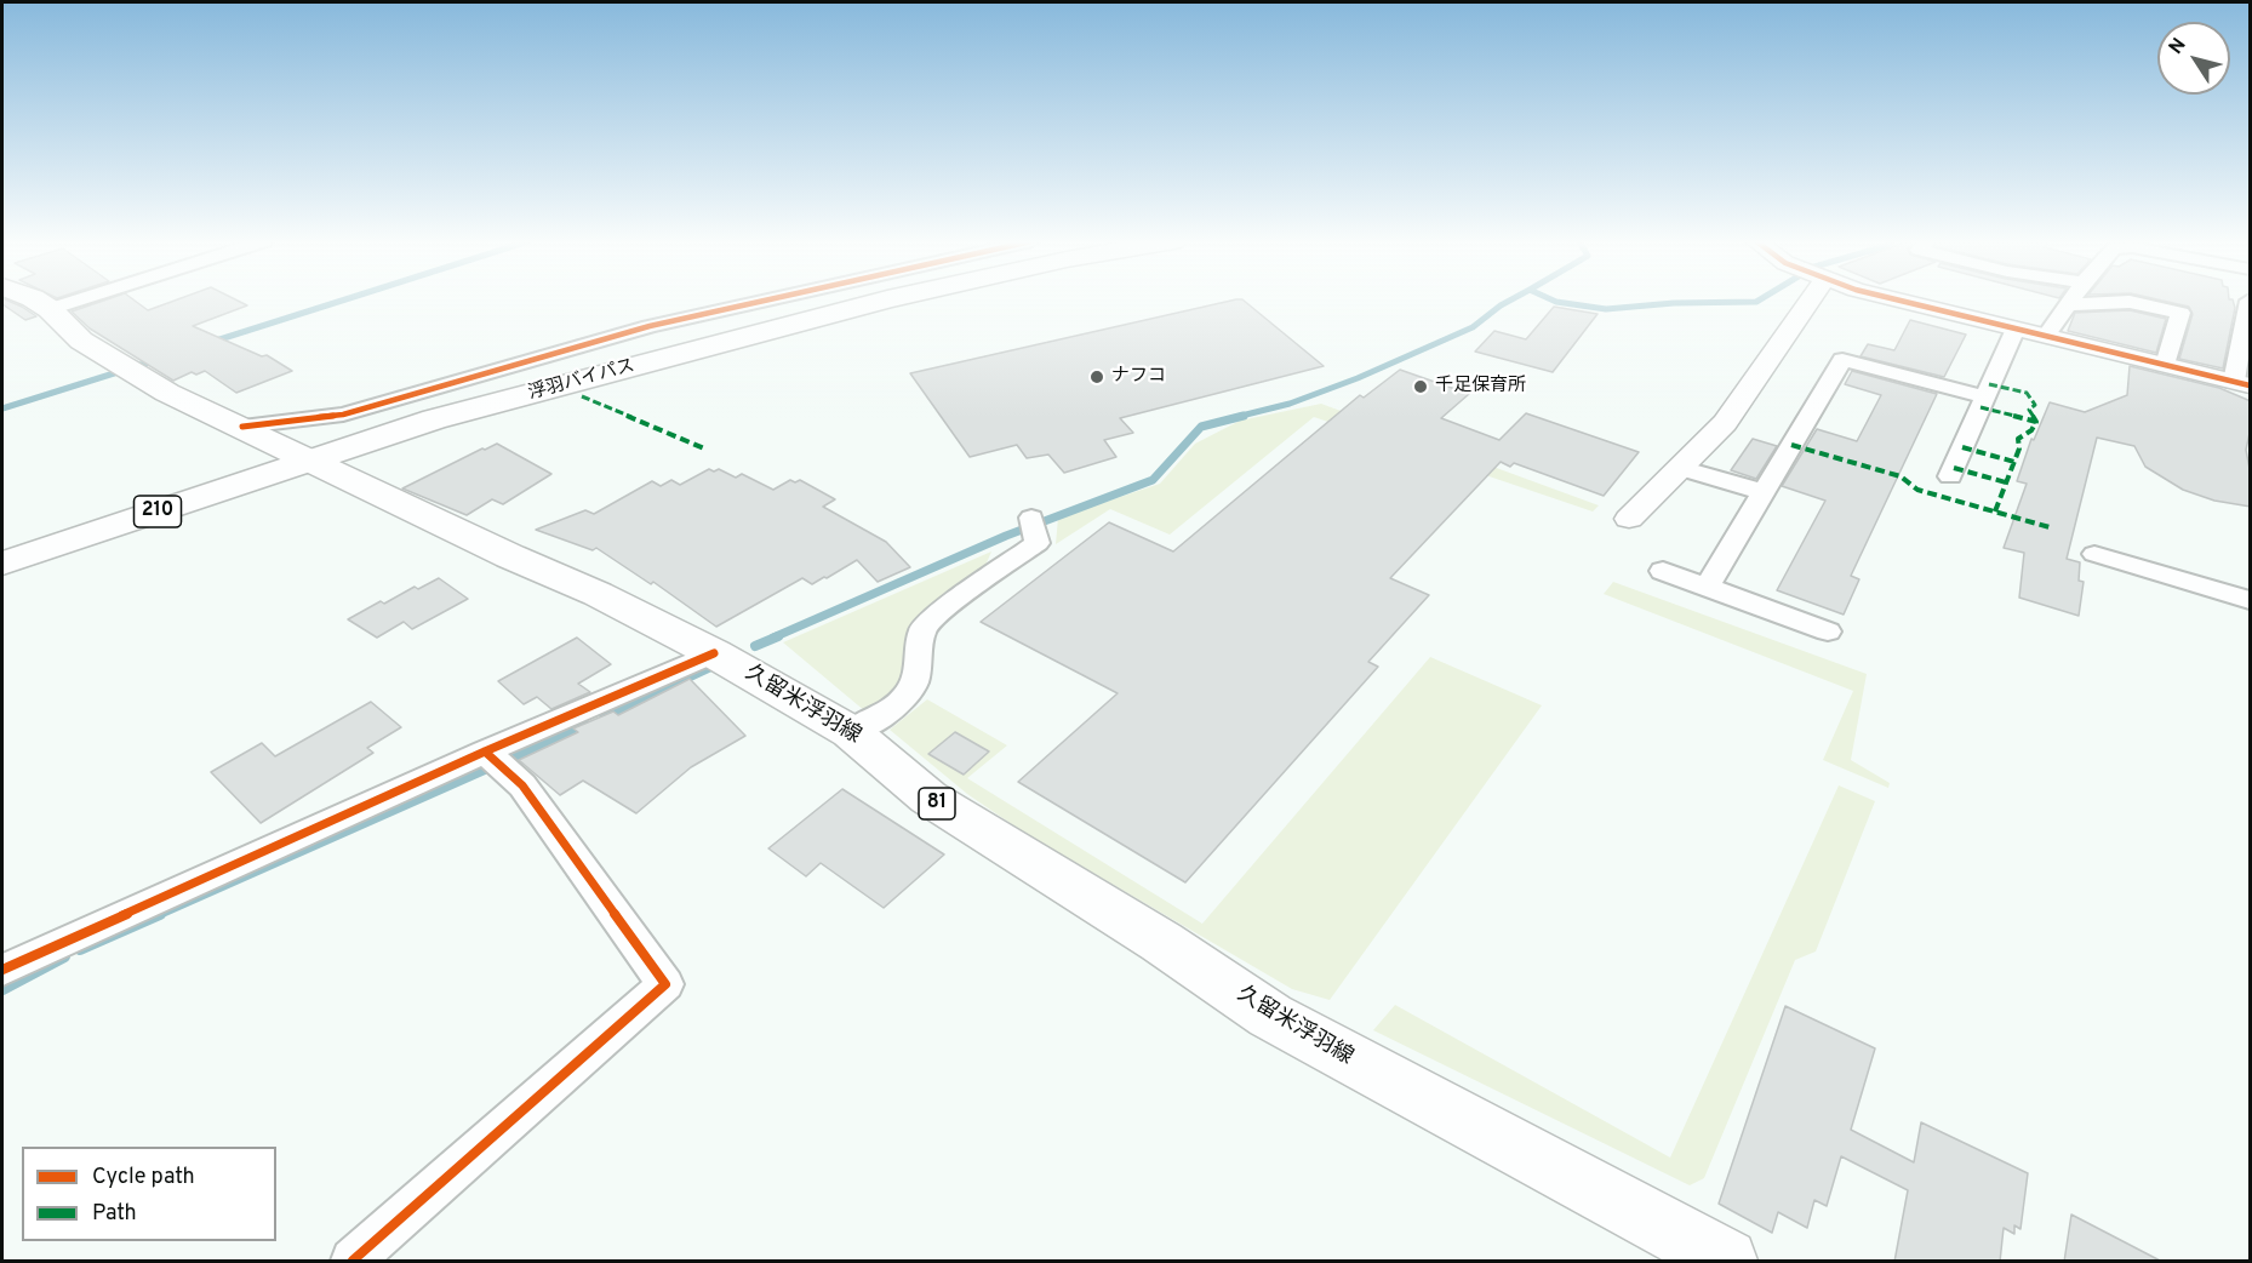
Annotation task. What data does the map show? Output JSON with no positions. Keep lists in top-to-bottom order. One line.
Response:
{"streets":{"main road":["浮羽バイパス","210","久留米浮羽線","81"]},"crossings":[["浮羽バイパス","久留米浮羽線"]],"places":["ナフコ","千足保育所"],"legend":["Cycle path","Path"],"north":"top left"}
